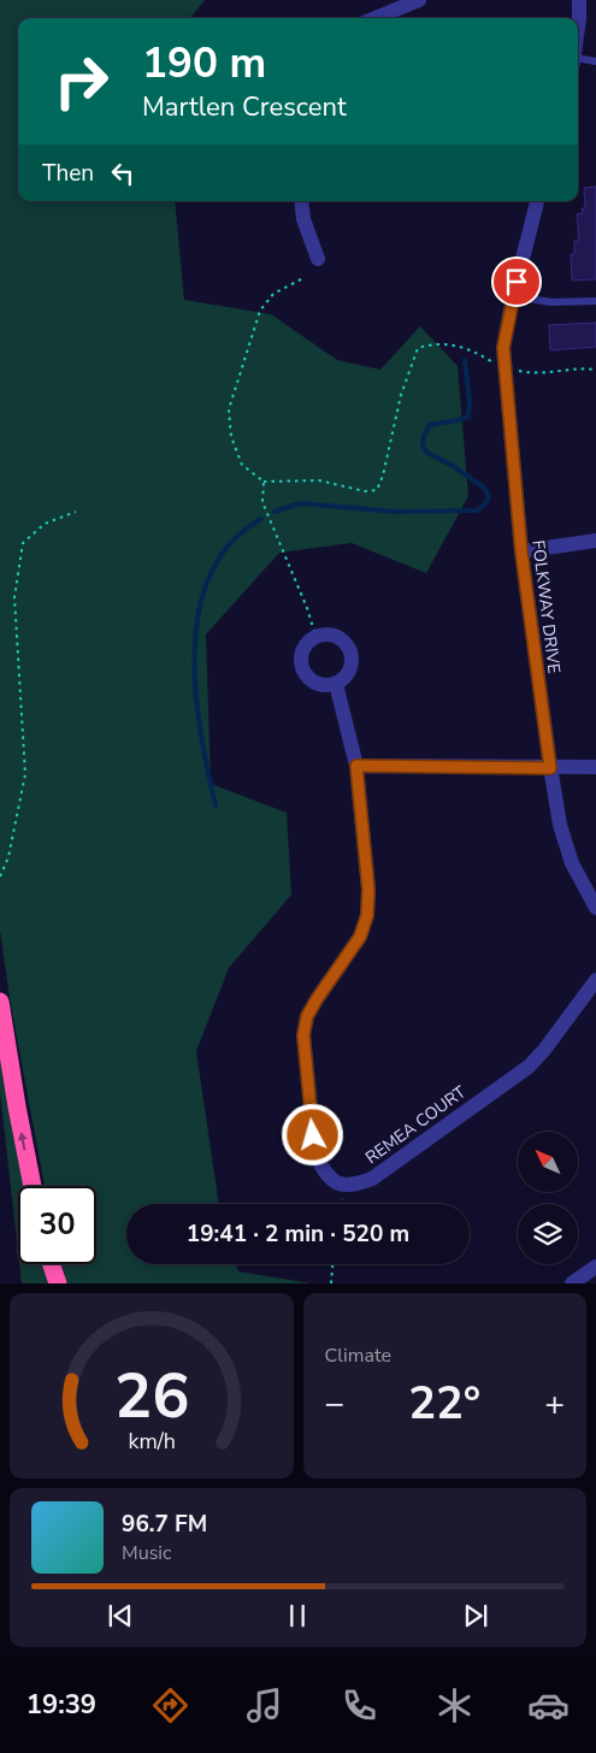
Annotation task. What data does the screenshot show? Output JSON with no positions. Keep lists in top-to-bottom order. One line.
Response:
{"streets":{"street":["FOLKWAY DRIVE","REMEA COURT"]},"north":"top left","page":{"turn":["190 m","Martlen Crescent"],"then":"Then","limit":"30","trip":"19:41 · 2 min · 520 m","tile":"Climate","heat":["−","22°","+"],"song":["96.7 FM","Music"],"tabs":"19:39","gauge":["26","km/h"]}}
